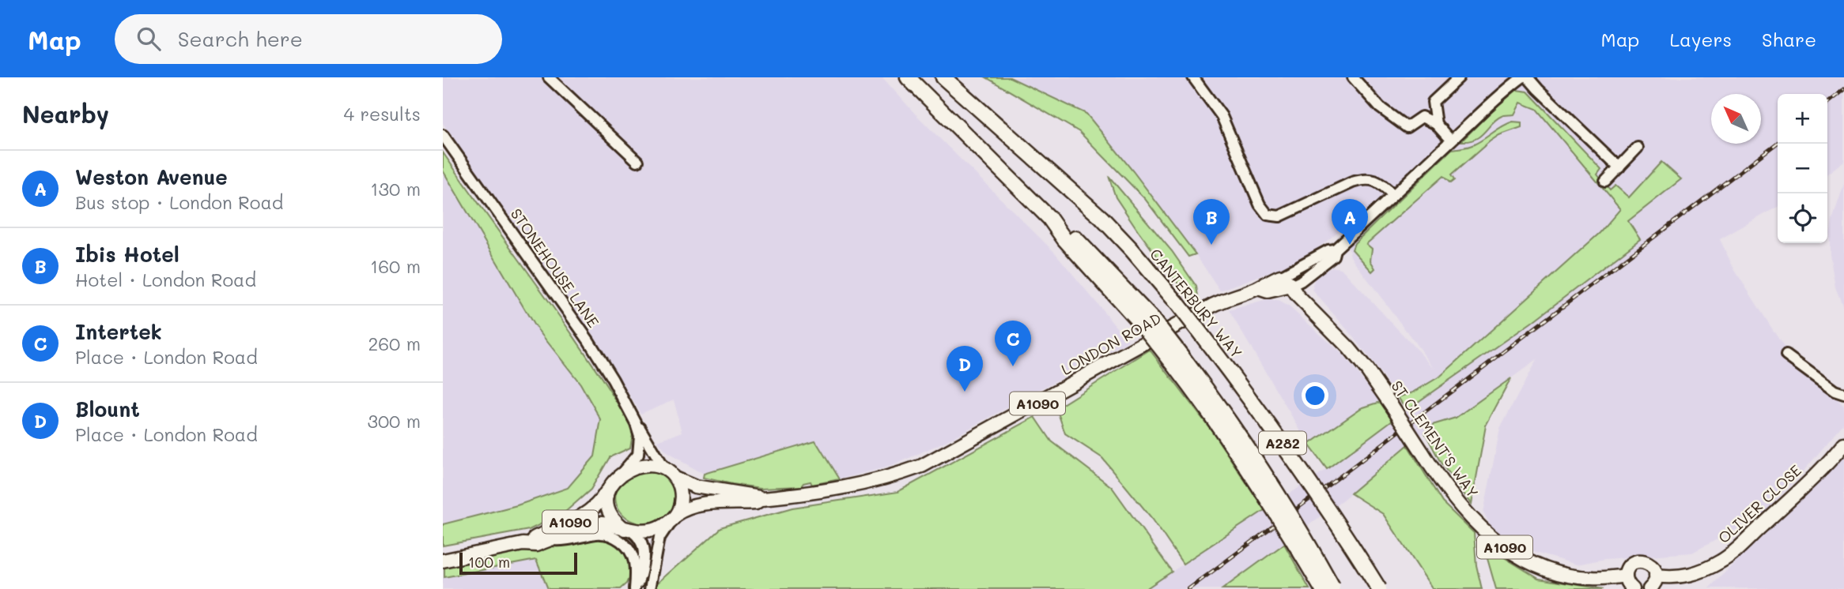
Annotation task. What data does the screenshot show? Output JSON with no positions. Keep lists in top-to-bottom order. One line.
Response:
{"streets":{"highway":["CANTERBURY WAY","A282"],"main road":["LONDON ROAD","A1090","ST CLEMENT'S WAY","OLIVER CLOSE"],"street":["STONEHOUSE LANE"]},"crossings":[["STONEHOUSE LANE","LONDON ROAD"],["STONEHOUSE LANE","A1090"],["LONDON ROAD","A1090"],["LONDON ROAD","ST CLEMENT'S WAY"],["ST CLEMENT'S WAY","OLIVER CLOSE"]],"scale_bar":"100 m","north":"top left","page":{"header":"Map","search":"Search here","nav":["Map","Layers","Share"],"heading":["Nearby","4 results"],"map_buttons":["+","−"],"list":[{"mark":"A","name":"Weston Avenue","note":"Bus stop · London Road","value":"130 m"},{"mark":"B","name":"Ibis Hotel","note":"Hotel · London Road","value":"160 m"},{"mark":"C","name":"Intertek","note":"Place · London Road","value":"260 m"},{"mark":"D","name":"Blount","note":"Place · London Road","value":"300 m"}],"pins":["A","B","C","D"],"scale":"100 m"}}
